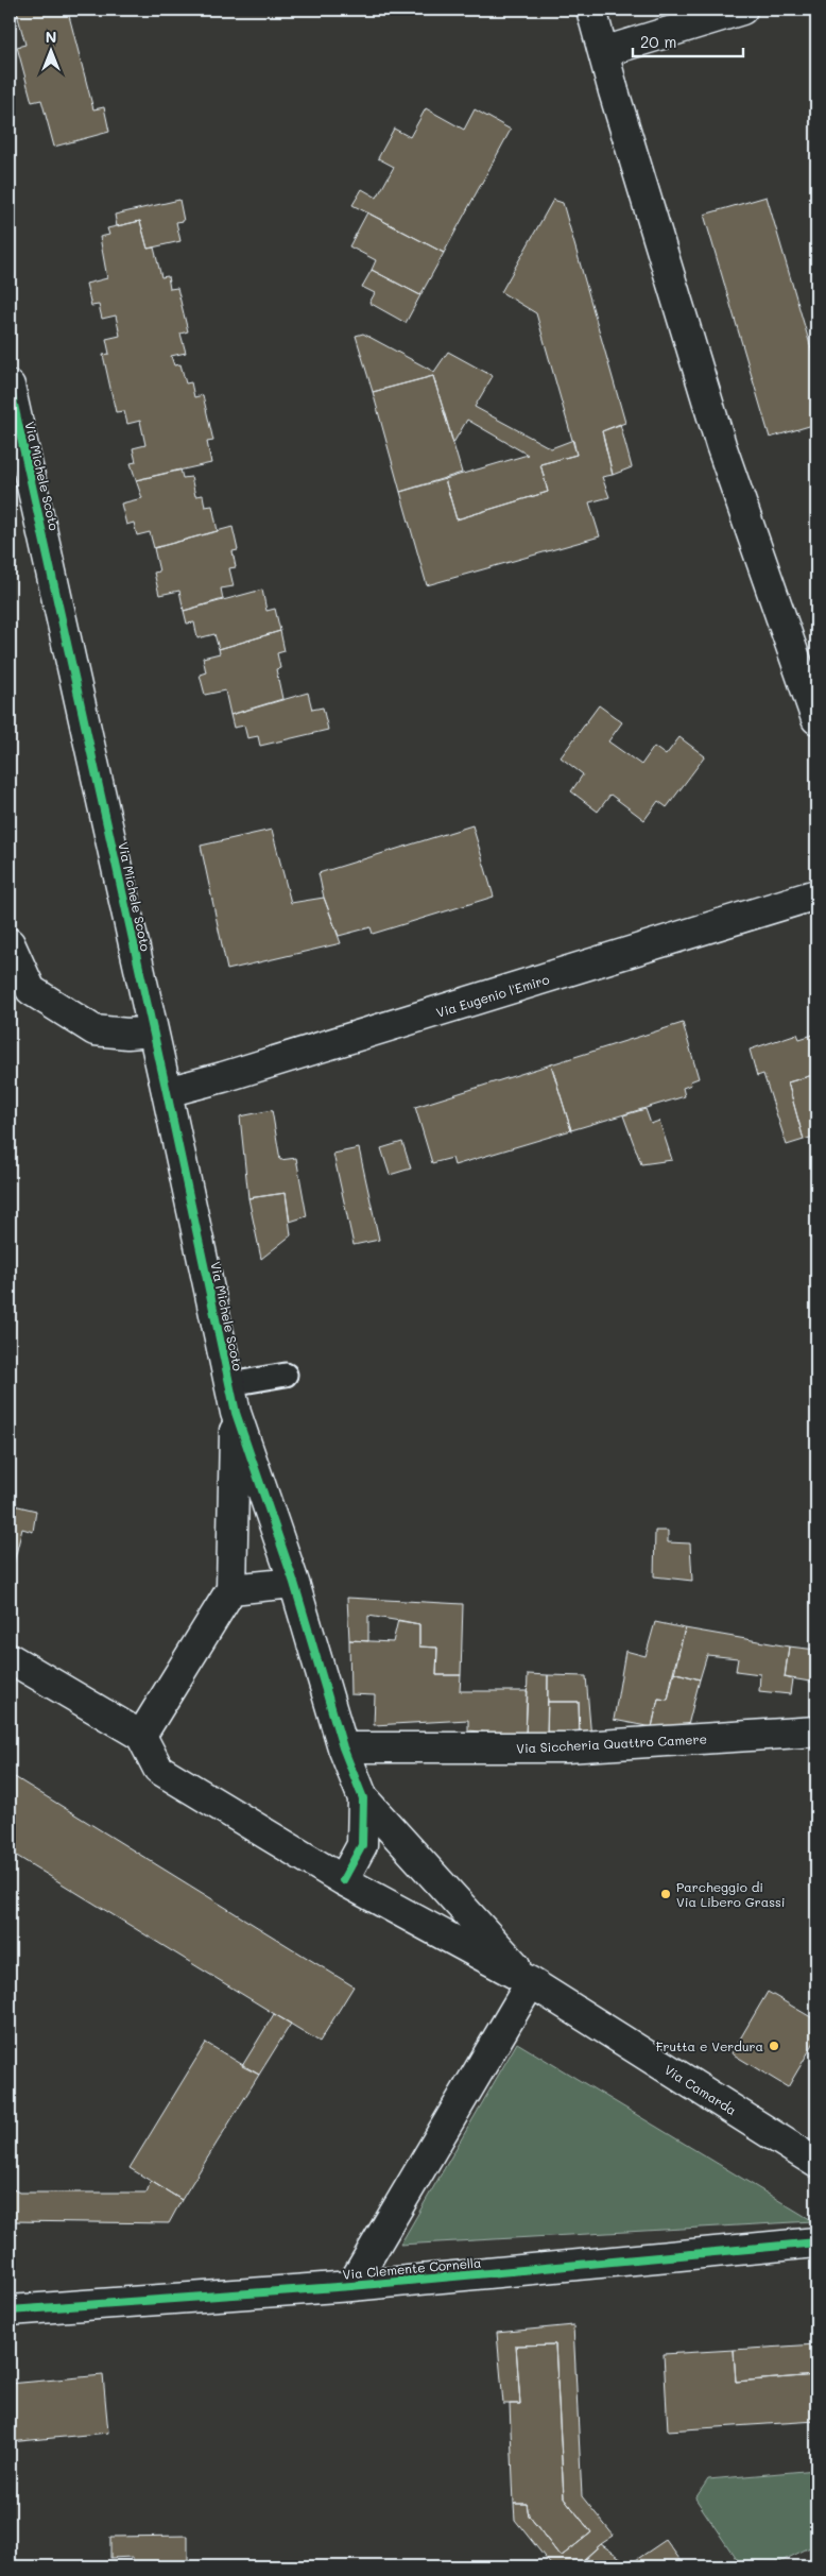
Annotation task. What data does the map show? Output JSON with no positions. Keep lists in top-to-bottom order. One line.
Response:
{"streets":{"street":["Via Michele Scoto","Via Eugenio l'Emiro","Via Siccheria Quattro Camere","Via Camarda","Via Clemente Cornella"]},"crossings":[["Via Michele Scoto","Via Eugenio l'Emiro"]],"places":["Parcheggio di Via Libero Grassi","Frutta e Verdura"],"scale_bar":"20 m","north":"top"}
